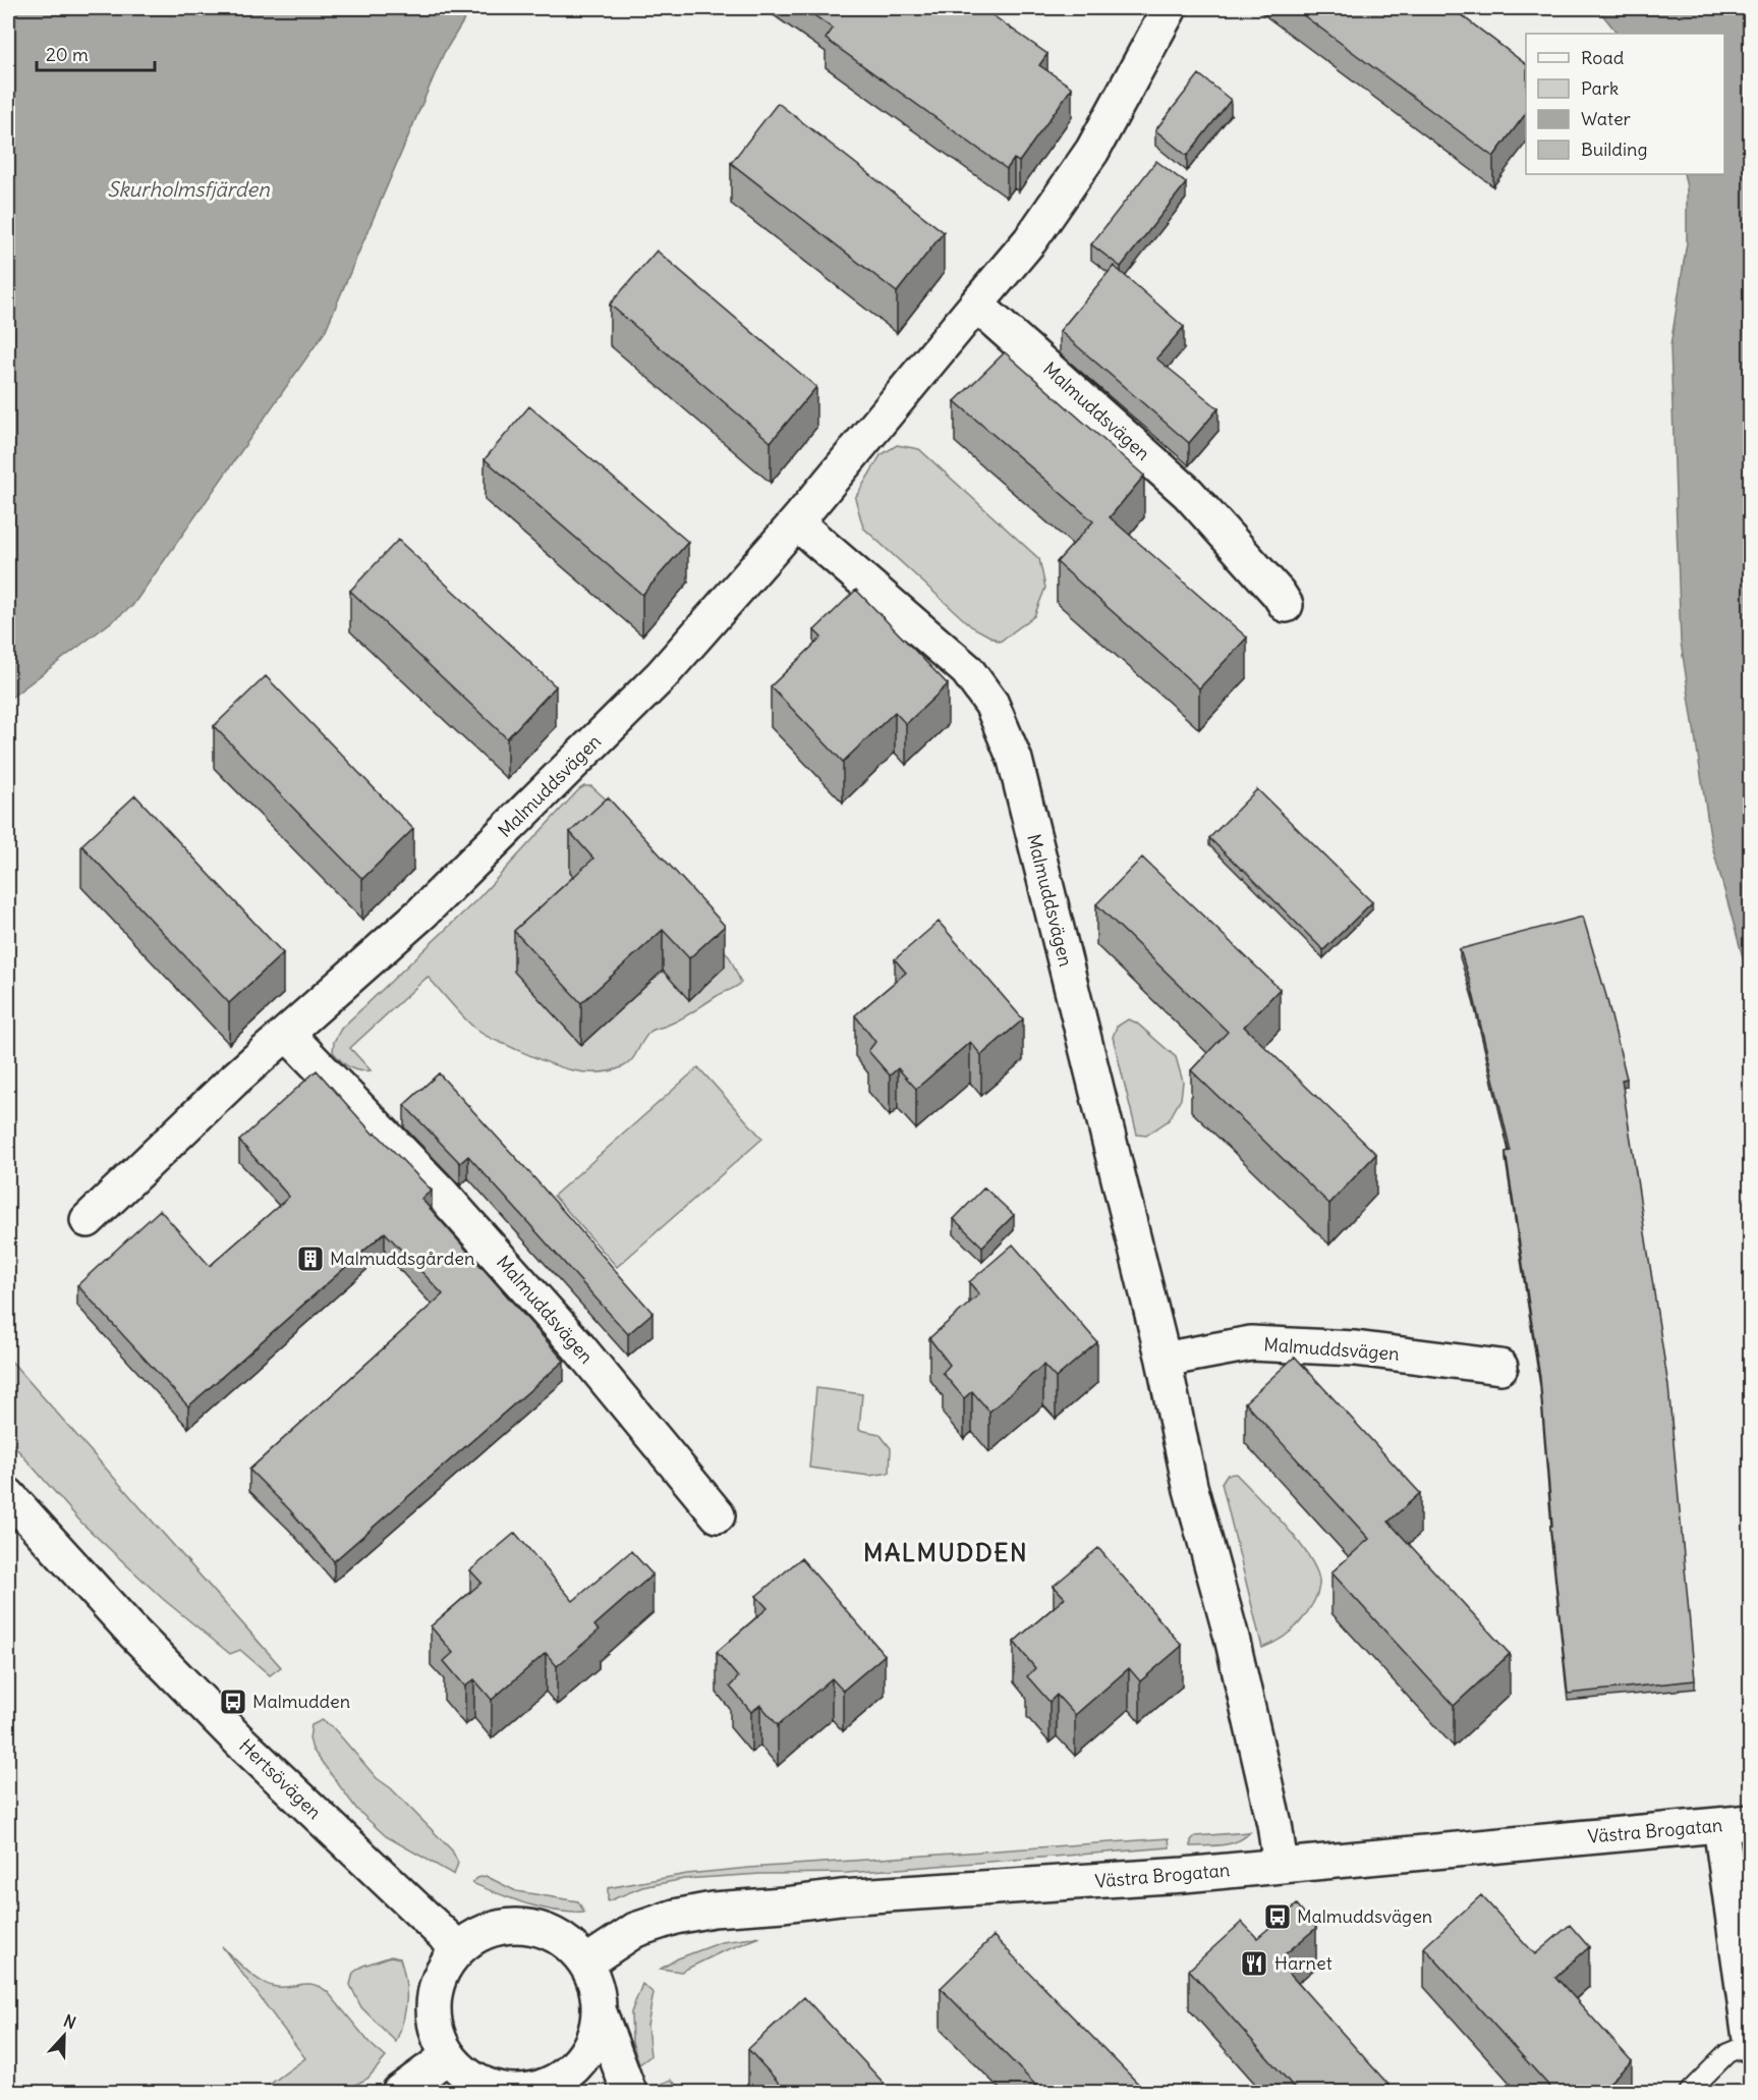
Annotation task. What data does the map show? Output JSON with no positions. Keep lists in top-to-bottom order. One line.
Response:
{"streets":{"street":["Malmuddsvägen","Hertsövägen","Västra Brogatan"]},"crossings":[["Malmuddsvägen","Västra Brogatan"],["Hertsövägen","Västra Brogatan"]],"districts":["MALMUDDEN"],"water":["Skurholmsfjärden"],"places":{"building":["Malmuddsgården"],"bus stop":["Malmudden","Malmuddsvägen"],"restaurant":["Harnet"]},"legend":["Road","Park","Water","Building"],"scale_bar":"20 m","north":"top"}
